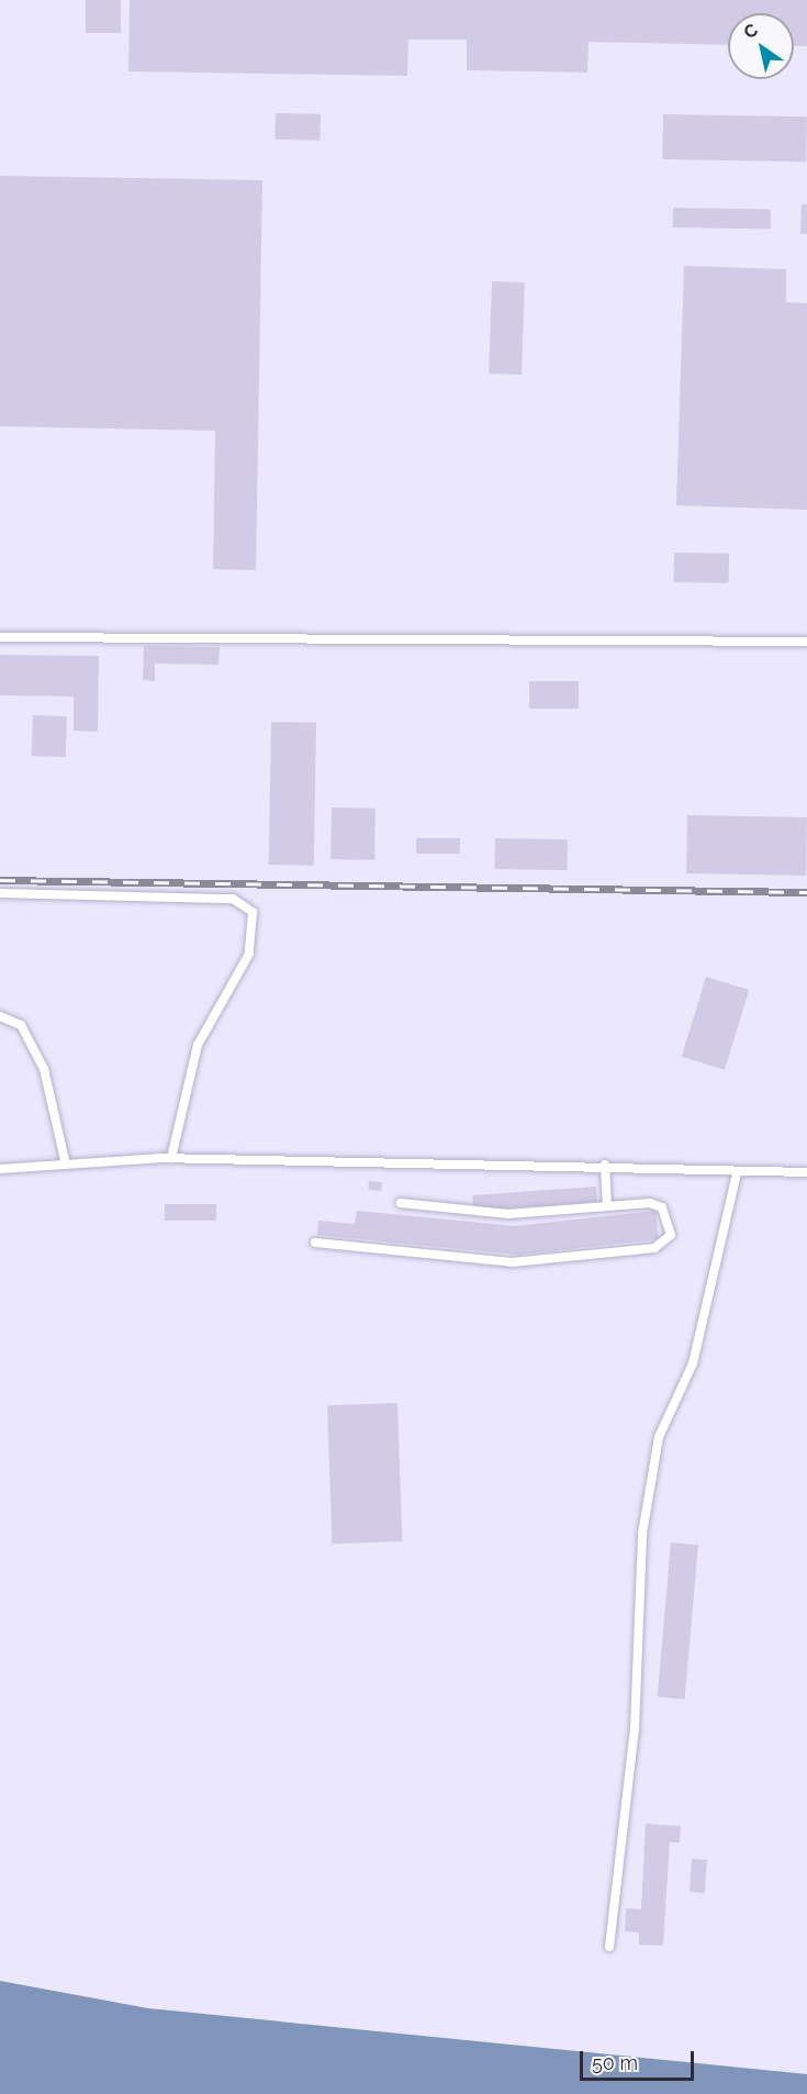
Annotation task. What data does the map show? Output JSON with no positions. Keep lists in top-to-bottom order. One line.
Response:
{"scale_bar":"50 m","north":"top left"}
